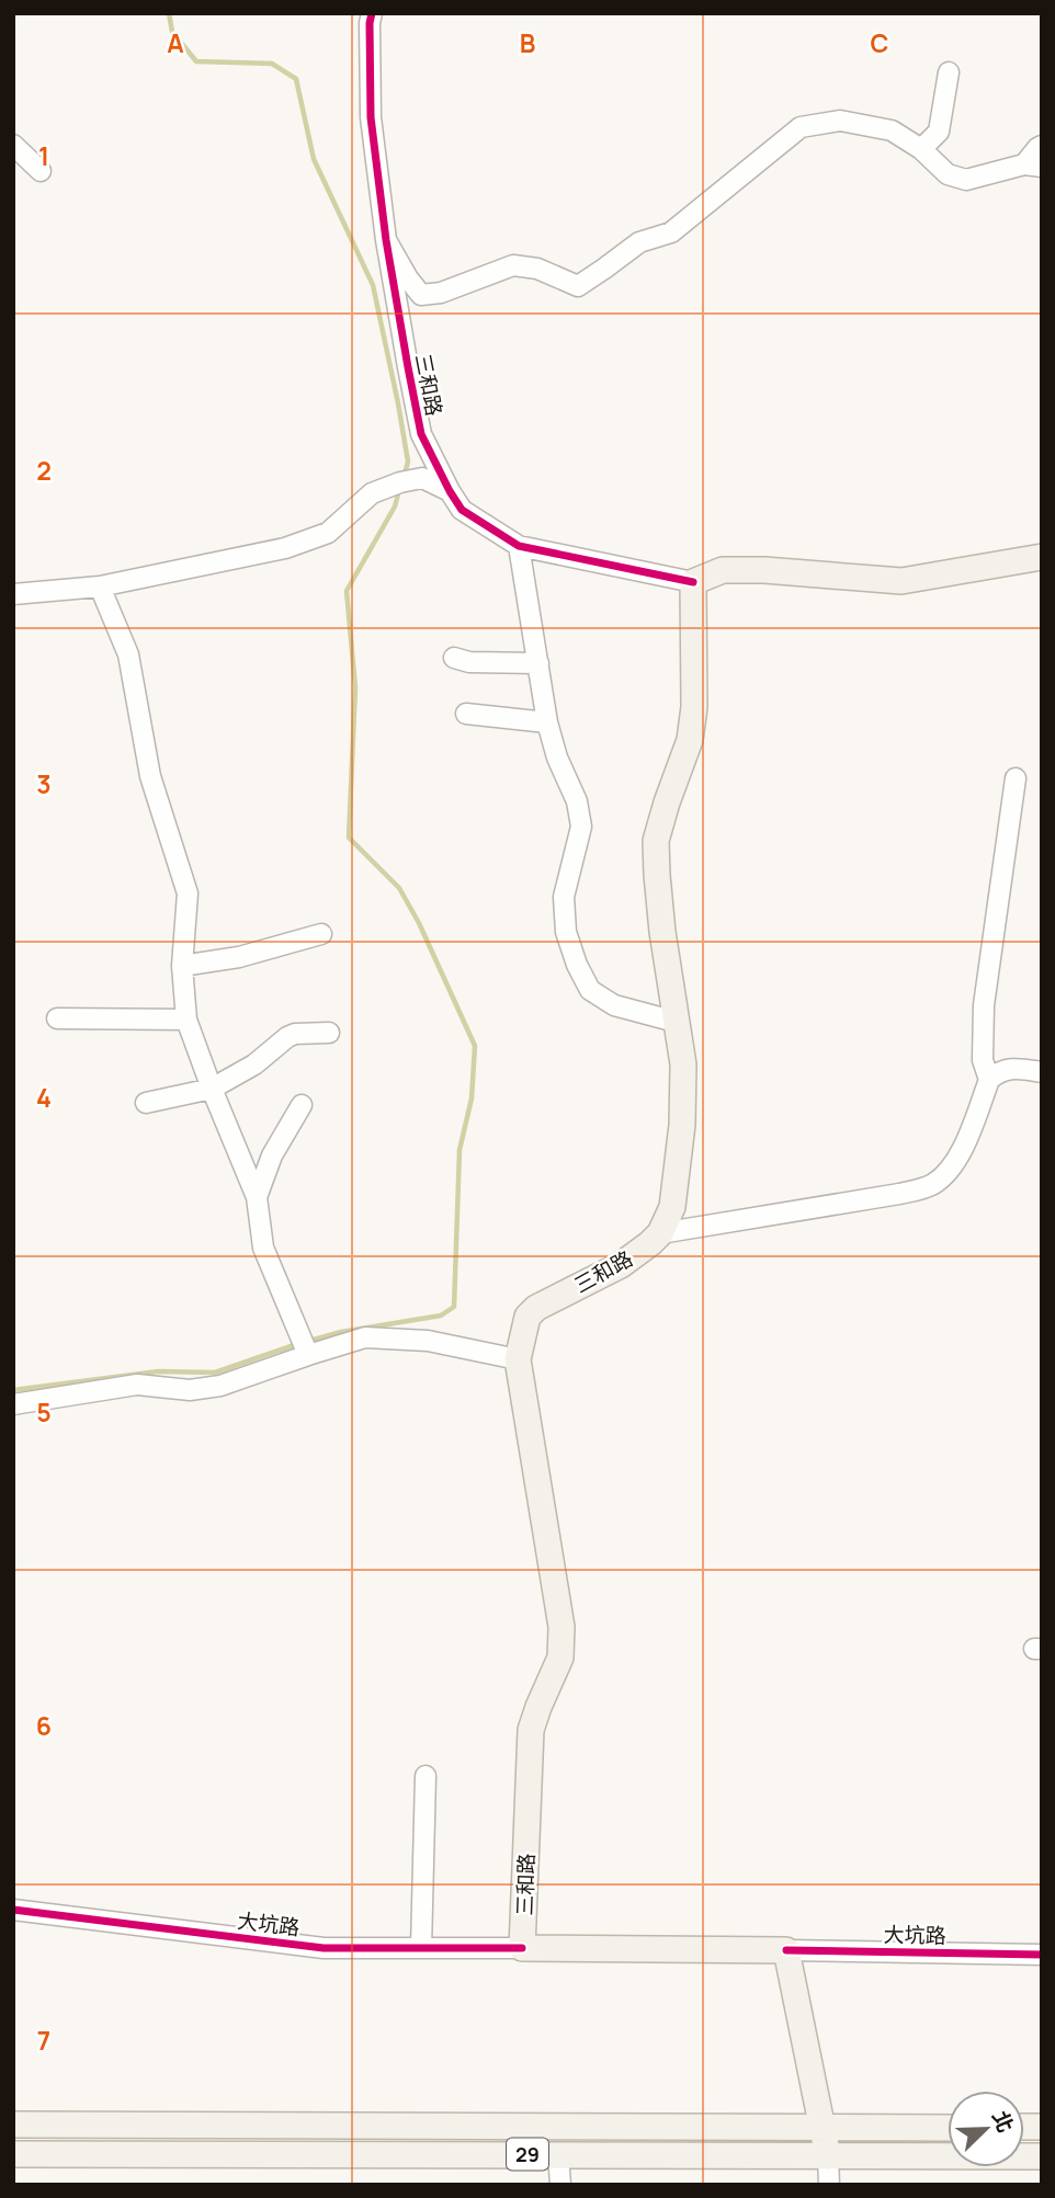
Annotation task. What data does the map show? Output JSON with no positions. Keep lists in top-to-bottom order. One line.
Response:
{"streets":{"main road":["三和路","大坑路","29"]},"crossings":[["三和路","大坑路"]],"north":"top right","grid":{"columns":["A","B","C"],"rows":["1","2","3","4","5","6","7"]}}
